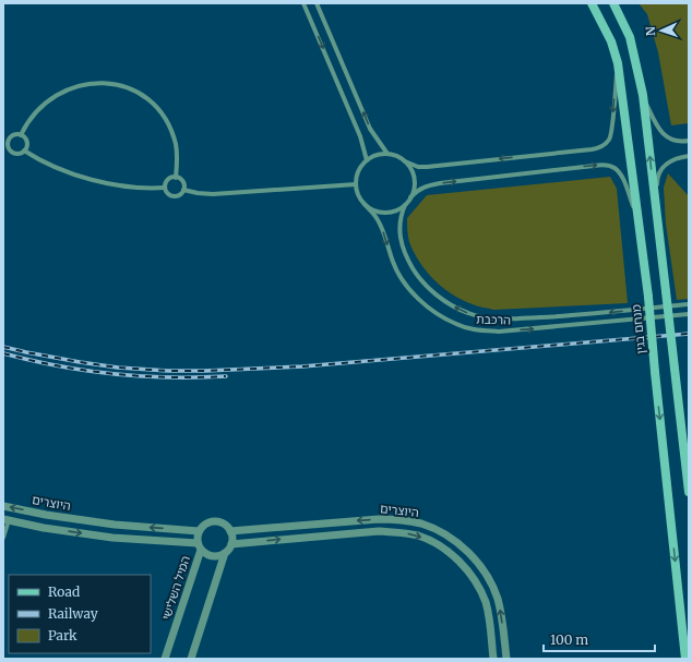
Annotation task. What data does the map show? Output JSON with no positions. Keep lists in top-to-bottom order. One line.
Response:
{"streets":{"main road":["מנחם בגין"],"street":["הרכבת","היוצרים","המיל השלישי"]},"crossings":[["היוצרים","המיל השלישי"]],"legend":["Road","Railway","Park"],"scale_bar":"100 m","north":"left"}
